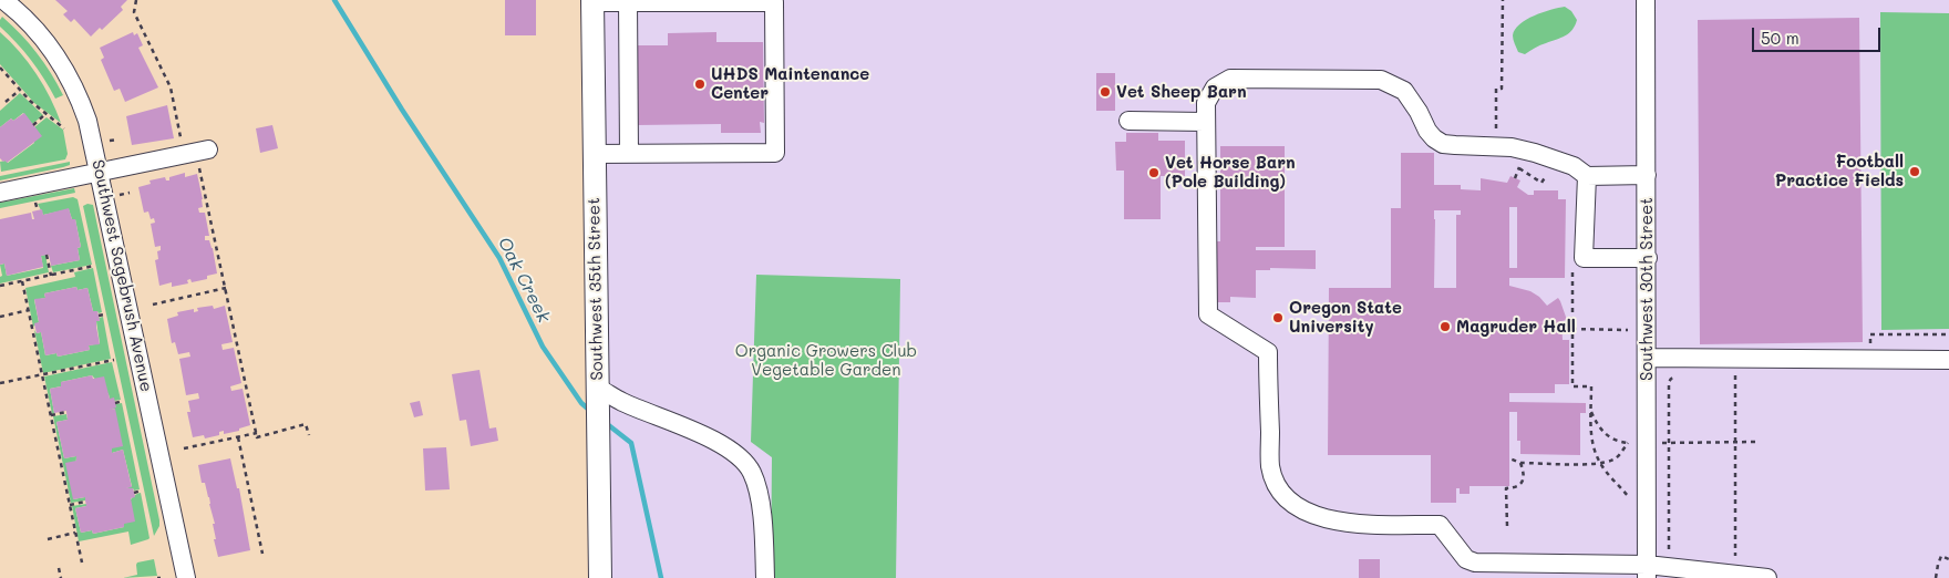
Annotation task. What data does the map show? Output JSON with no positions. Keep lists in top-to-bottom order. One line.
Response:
{"streets":{"main road":["Southwest 35th Street"],"street":["Southwest Sagebrush Avenue","Southwest 30th Street"]},"water":["Oak Creek"],"parks":["Organic Growers Club Vegetable Garden"],"places":["UHDS Maintenance Center","Vet Sheep Barn","Football Practice Fields","Vet Horse Barn (Pole Building)","Oregon State University","Magruder Hall"],"scale_bar":"50 m"}
